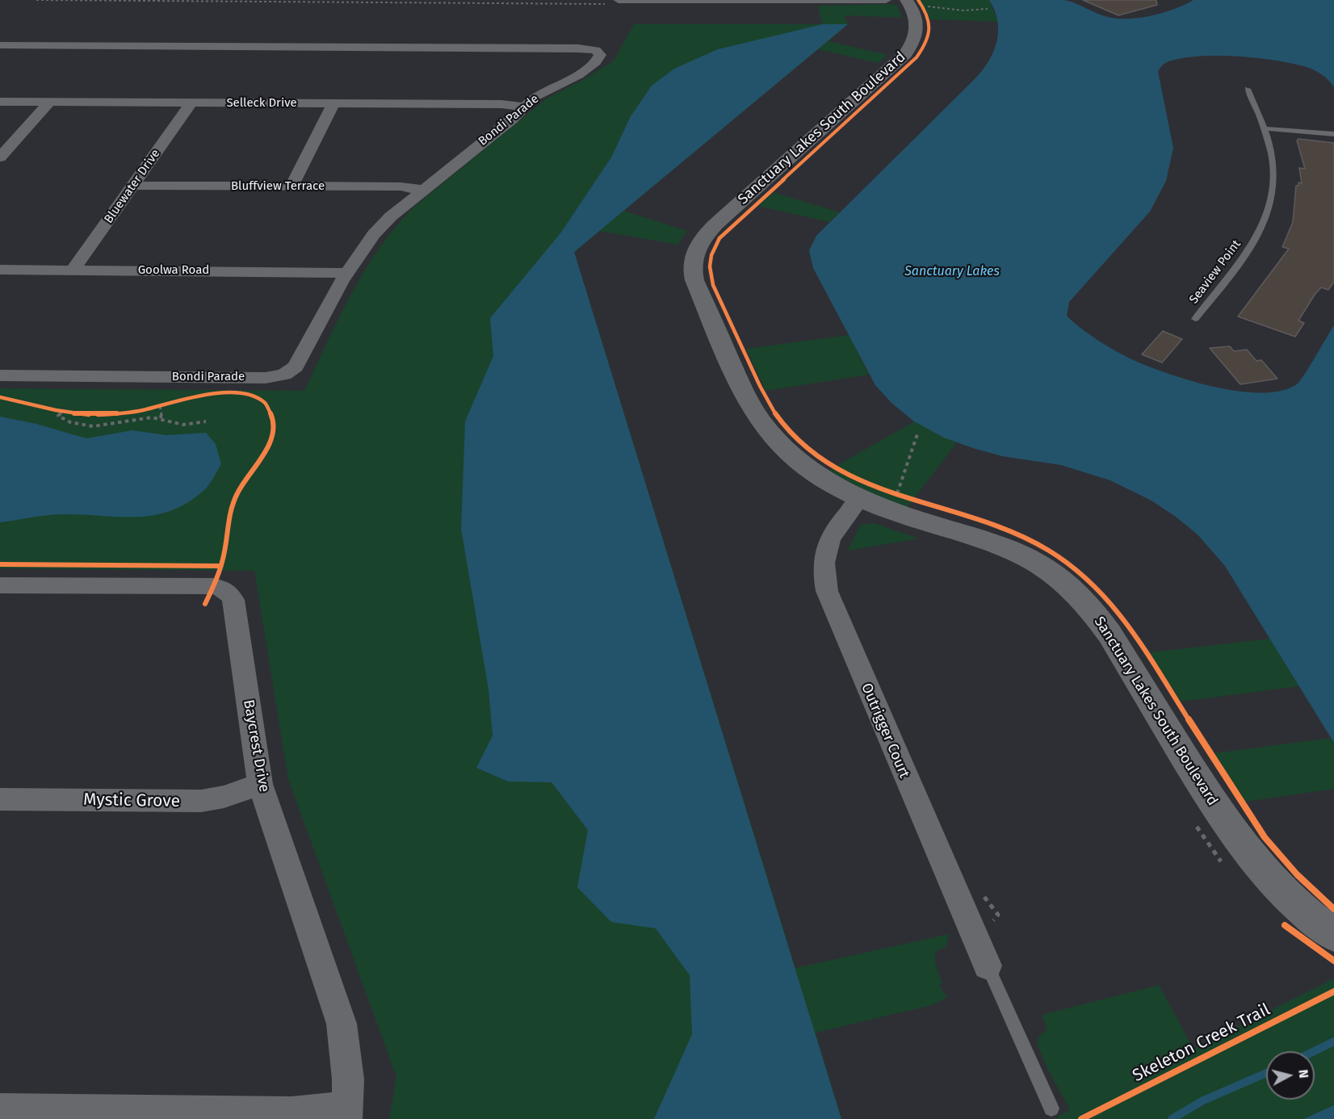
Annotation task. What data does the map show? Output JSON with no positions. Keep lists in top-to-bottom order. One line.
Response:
{"streets":{"street":["Selleck Drive","Bondi Parade","Sanctuary Lakes South Boulevard","Bluewater Drive","Bluffview Terrace","Goolwa Road","Outrigger Court","Baycrest Drive","Mystic Grove"],"lane":["Seaview Point"],"cycle path":["Skeleton Creek Trail"]},"crossings":[["Selleck Drive","Bondi Parade"],["Selleck Drive","Bluewater Drive"],["Bondi Parade","Bluffview Terrace"],["Bondi Parade","Goolwa Road"],["Sanctuary Lakes South Boulevard","Outrigger Court"],["Bluewater Drive","Bluffview Terrace"],["Bluewater Drive","Goolwa Road"],["Baycrest Drive","Mystic Grove"]],"water":["Sanctuary Lakes"],"north":"right"}
